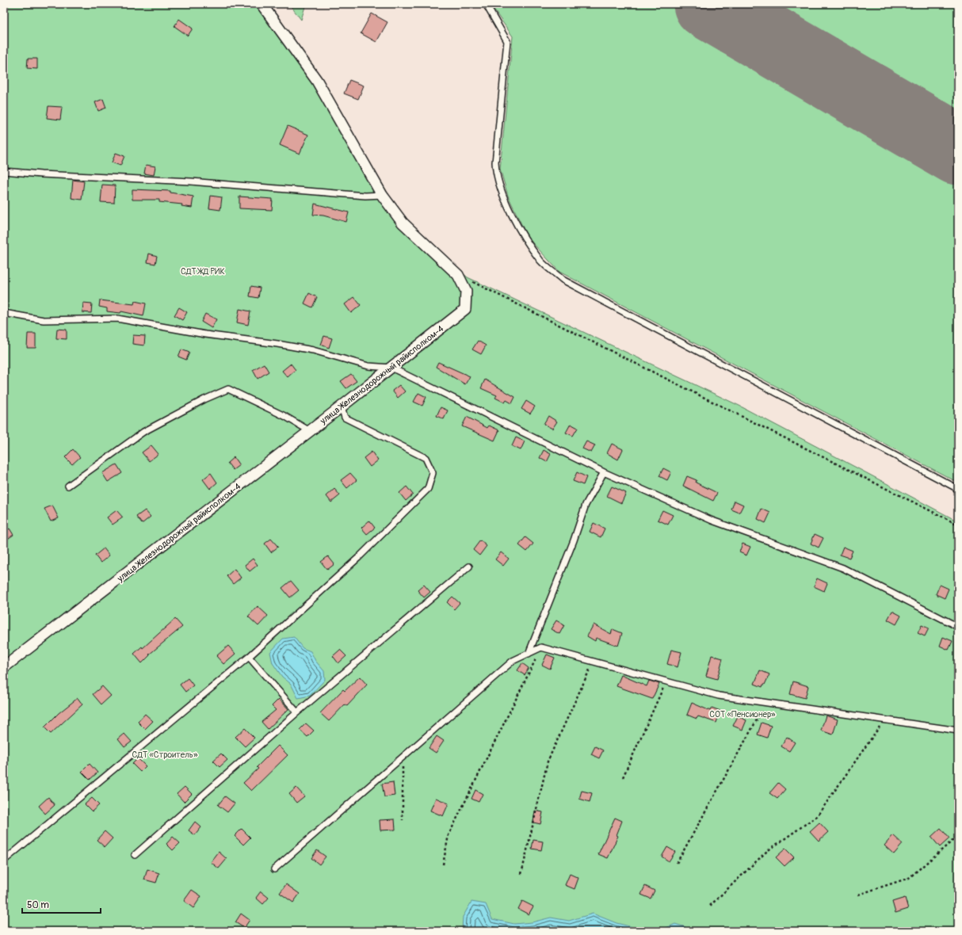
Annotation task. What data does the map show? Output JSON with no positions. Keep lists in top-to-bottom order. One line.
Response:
{"streets":{"street":["улица Железнодорожный райисполком-4"]},"parks":["СДТ ЖД РИК","СОТ «Пенсионер»","СДТ «Строитель»"],"scale_bar":"50 m"}
